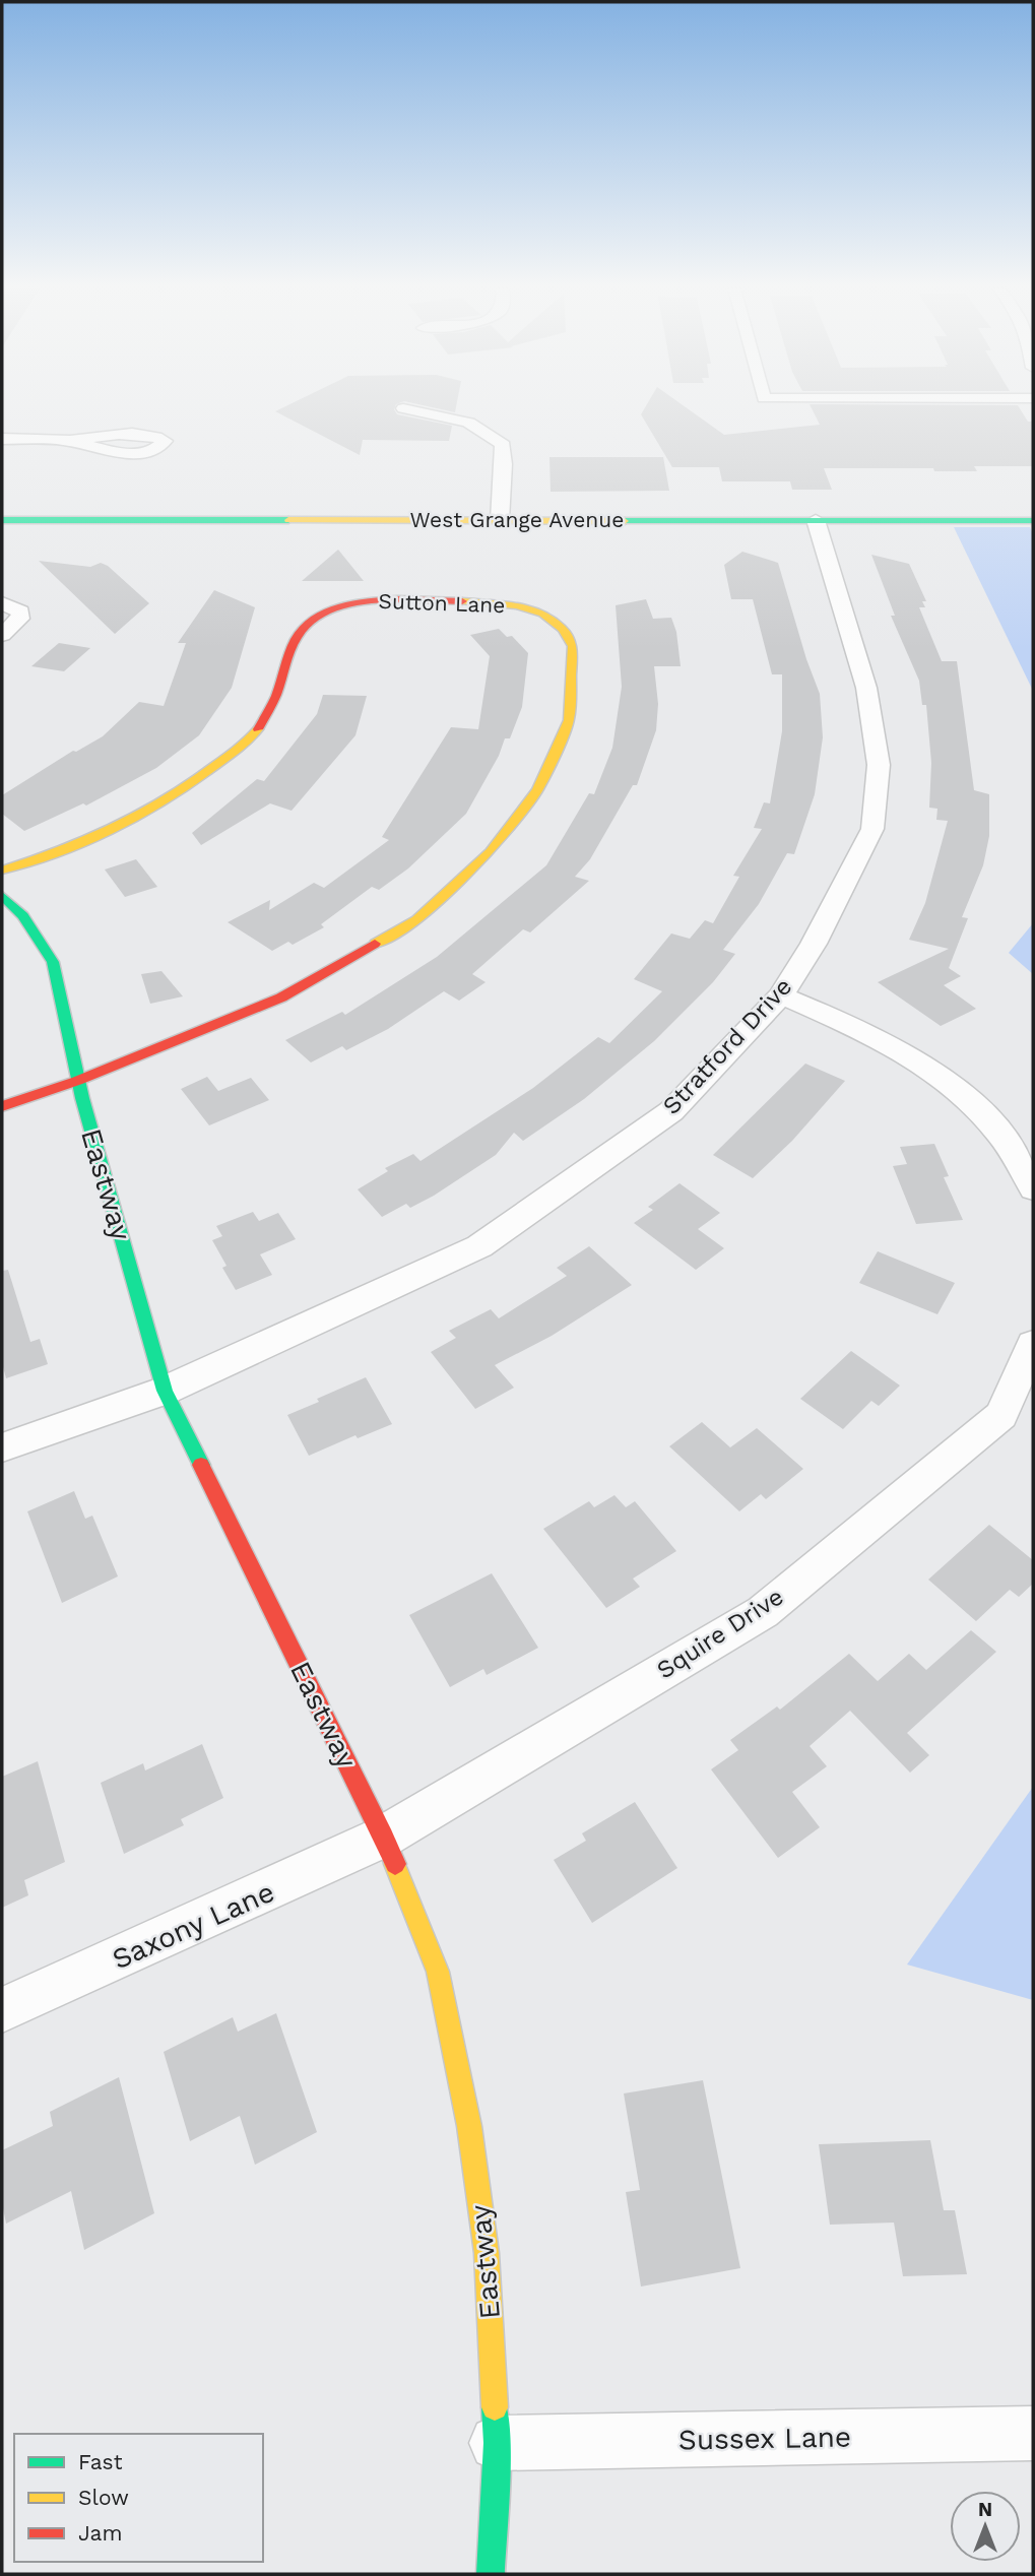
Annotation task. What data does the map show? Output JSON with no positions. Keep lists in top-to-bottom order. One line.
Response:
{"streets":{"street":["West Grange Avenue","Sutton Lane","Stratford Drive","Eastway","Squire Drive","Saxony Lane","Sussex Lane"]},"crossings":[["West Grange Avenue","Stratford Drive"],["Sutton Lane","Eastway"],["Stratford Drive","Eastway"],["Eastway","Squire Drive"],["Eastway","Saxony Lane"],["Eastway","Sussex Lane"],["Squire Drive","Saxony Lane"]],"legend":["Fast","Slow","Jam"],"north":"top"}
